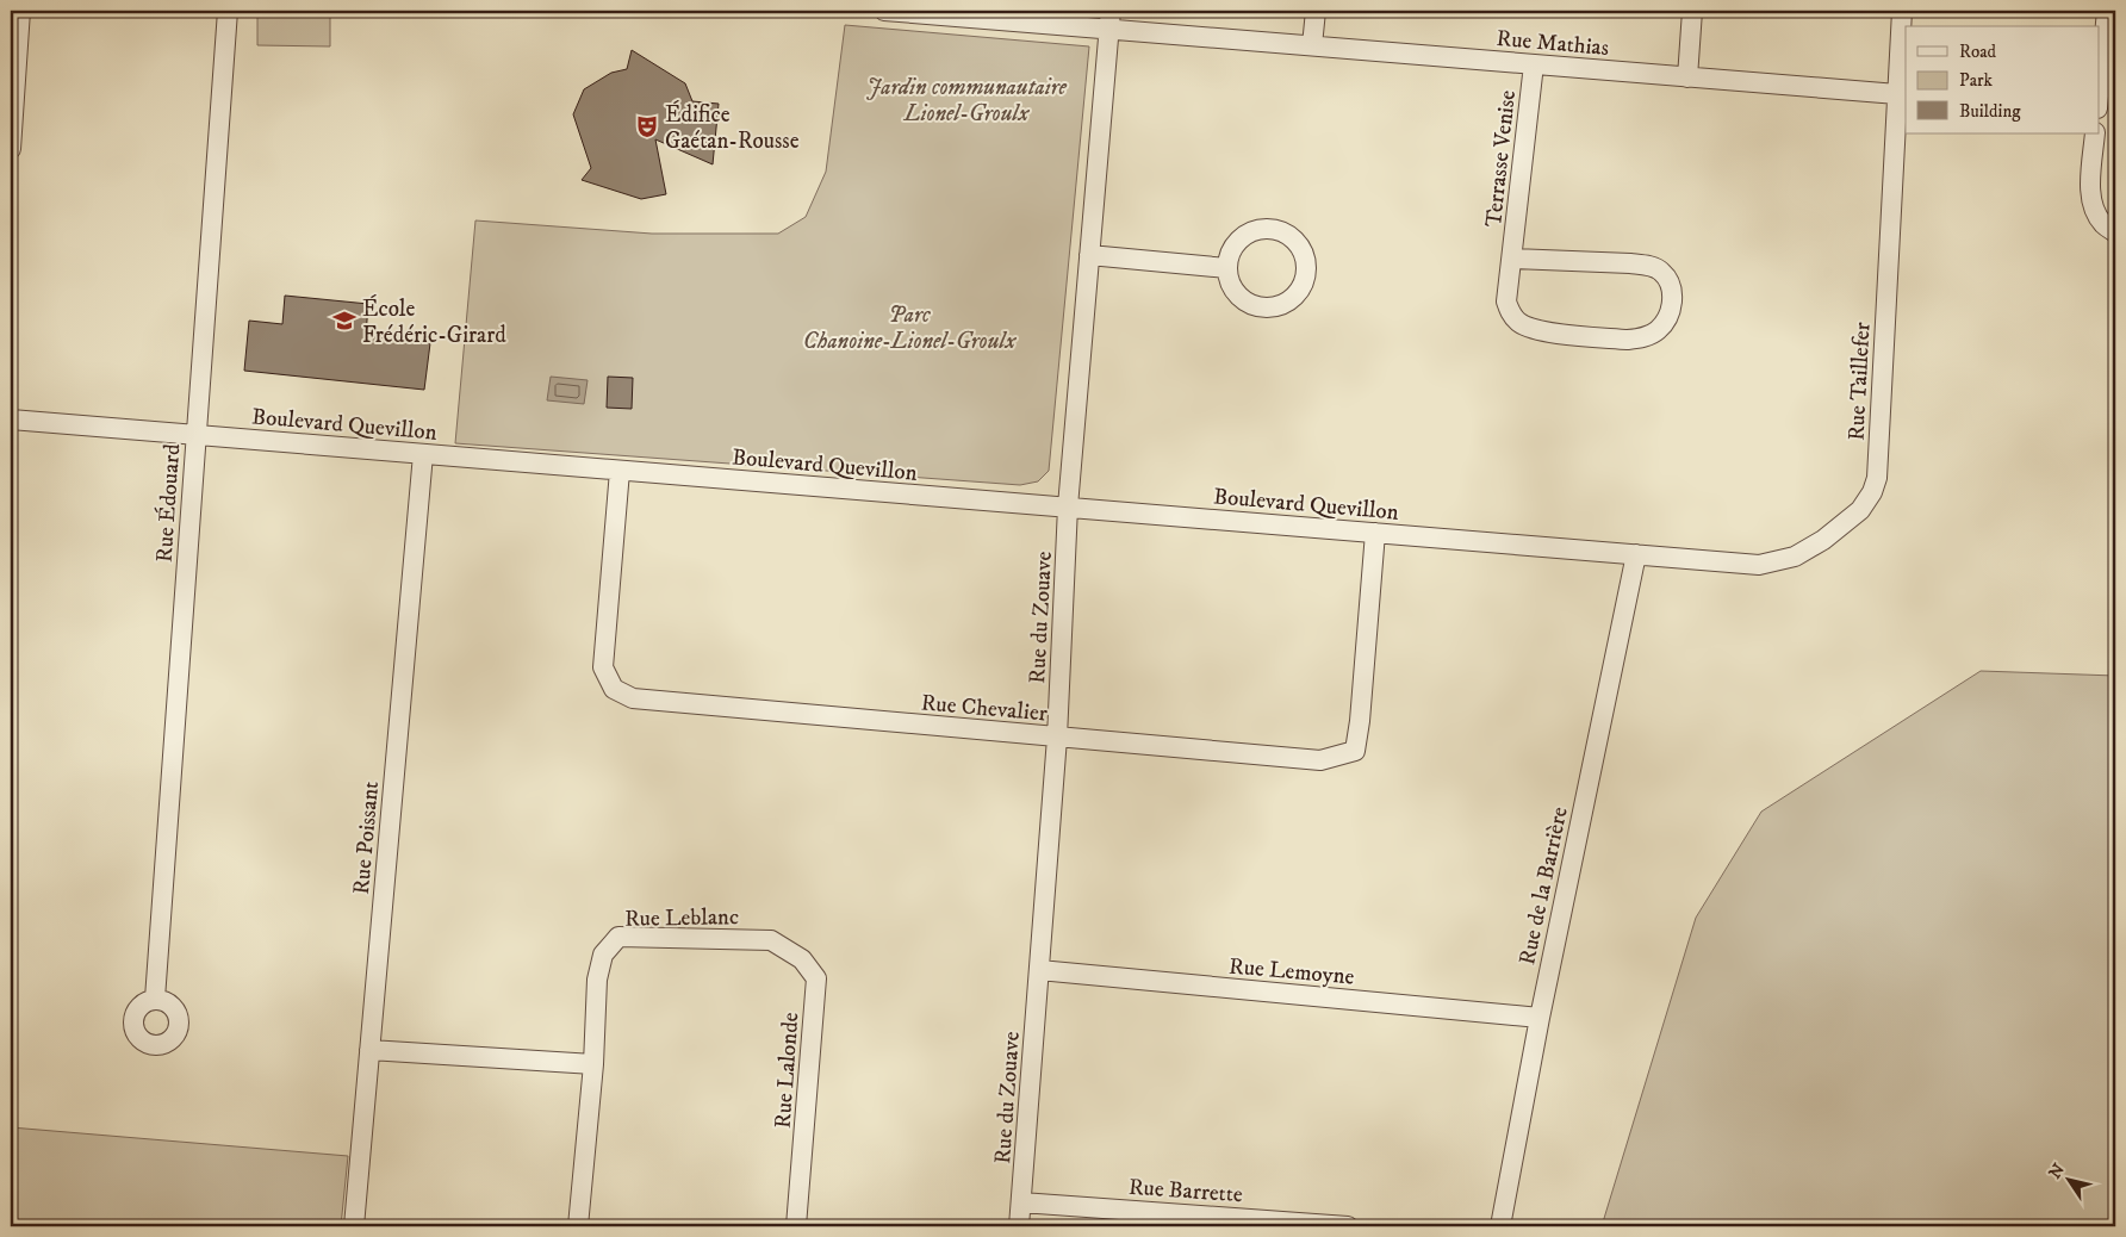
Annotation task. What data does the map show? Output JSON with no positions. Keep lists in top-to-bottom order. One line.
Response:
{"streets":{"street":["Rue Mathias","Terrasse Venise","Rue Taillefer","Boulevard Quevillon","Rue Édouard","Rue du Zouave","Rue Chevalier","Rue Poissant","Rue de la Barrière","Rue Leblanc","Rue Lemoyne","Rue Lalonde","Rue Barrette"]},"crossings":[["Rue Mathias","Terrasse Venise"],["Rue Mathias","Rue Taillefer"],["Rue Mathias","Rue du Zouave"],["Rue Taillefer","Boulevard Quevillon"],["Rue Taillefer","Rue de la Barrière"],["Boulevard Quevillon","Rue Édouard"],["Boulevard Quevillon","Rue du Zouave"],["Boulevard Quevillon","Rue Chevalier"],["Boulevard Quevillon","Rue Poissant"],["Boulevard Quevillon","Rue de la Barrière"],["Rue du Zouave","Rue Chevalier"],["Rue du Zouave","Rue Lemoyne"],["Rue du Zouave","Rue Barrette"],["Rue de la Barrière","Rue Lemoyne"],["Rue Leblanc","Rue Lalonde"]],"parks":["Jardin communautaire Lionel-Groulx","Parc Chanoine-Lionel-Groulx"],"places":{"theatre":["Édifice Gaétan-Rousse"],"school or university":["École Frédéric-Girard"]},"legend":["Road","Park","Building"],"north":"top left"}
